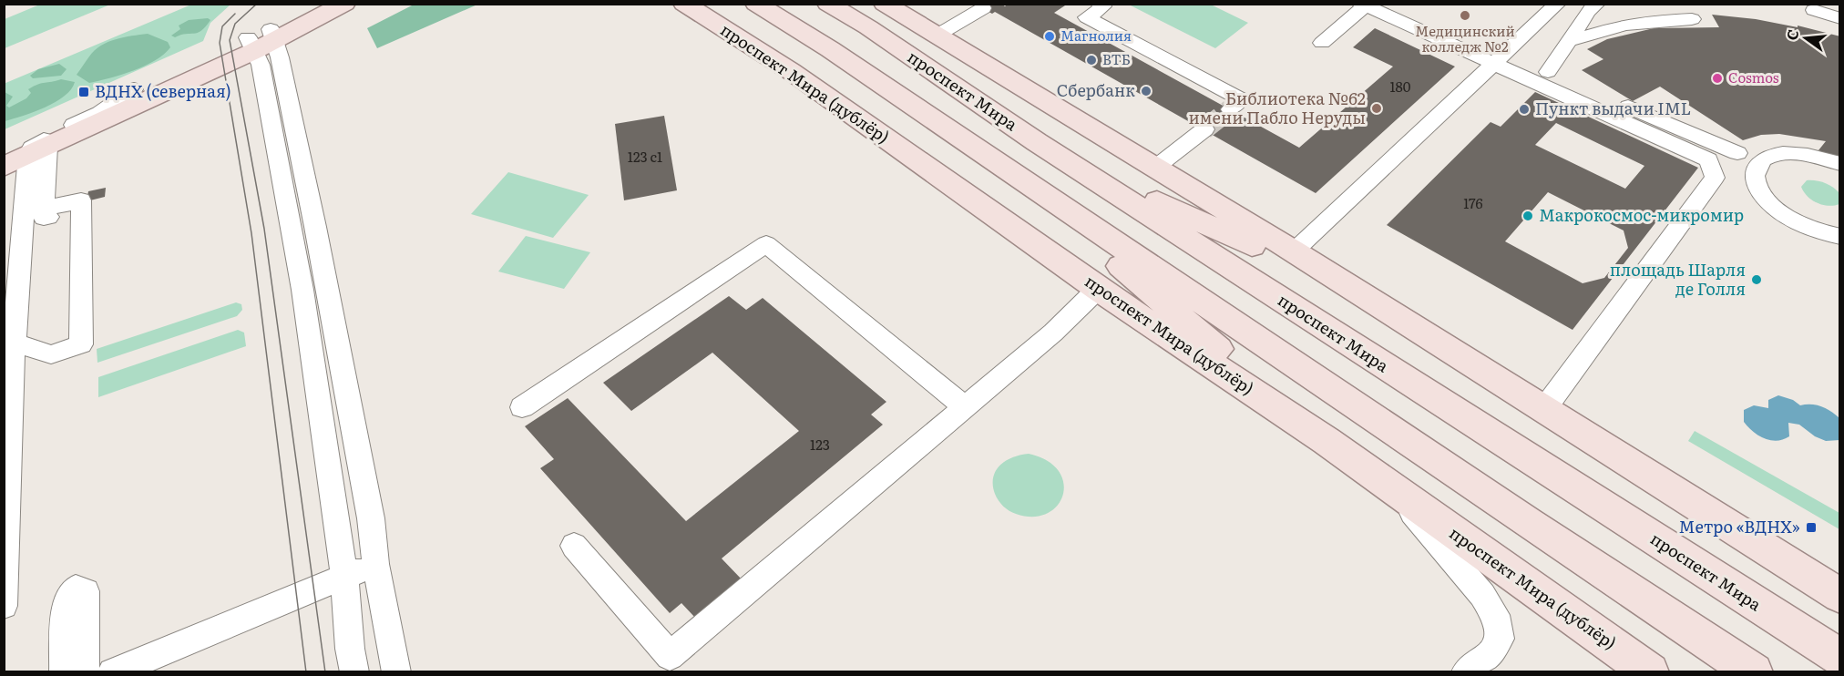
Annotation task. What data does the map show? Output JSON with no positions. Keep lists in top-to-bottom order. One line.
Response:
{"streets":{"main road":["проспект Мира (дублёр)","проспект Мира"]},"places":{"other":["Медицинский колледж №2","Магнолия","ВТБ","Cosmos","Сбербанк","Библиотека №62 имени Пабло Неруды","Пункт выдачи IML","Макрокосмос-микромир","площадь Шарля де Голля"],"transit":["ВДНХ (северная)","Метро «ВДНХ»"]},"house_numbers":["180","123 с1","176","123"],"north":"left"}
